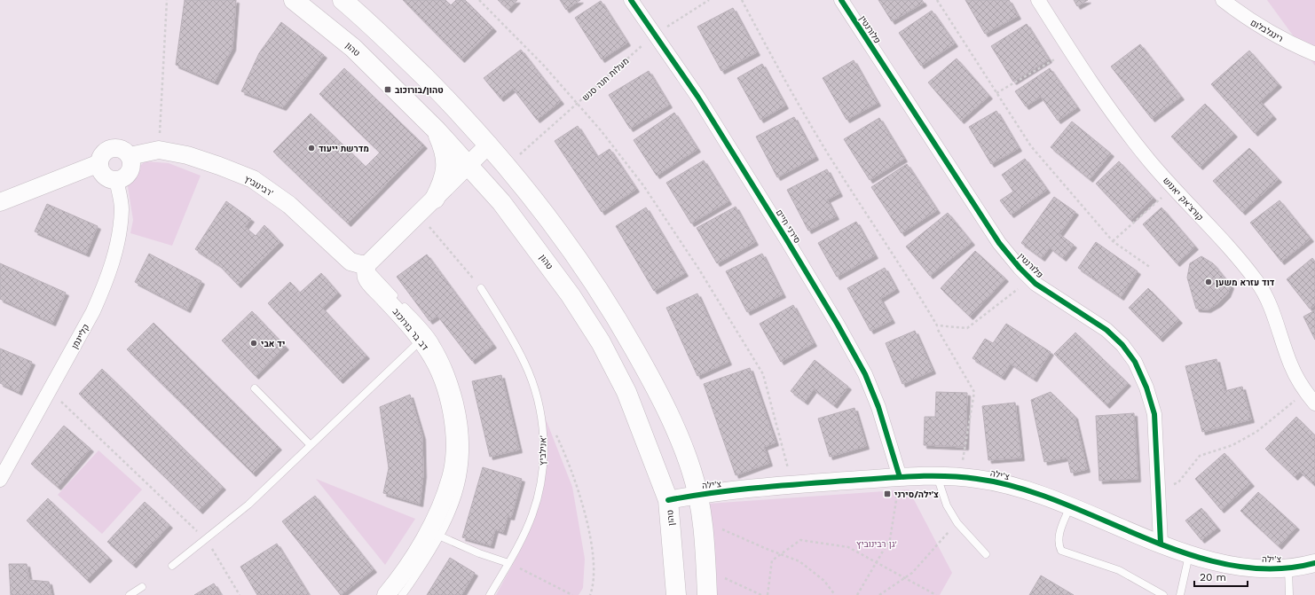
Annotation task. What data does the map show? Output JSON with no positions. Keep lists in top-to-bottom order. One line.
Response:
{"streets":{"main road":["טהון"],"street":["פלורנטין","רינגלבלום","רבינוביץ'","קורצ'אק יאנוש","סירני חיים","דב בר בורוכוב","קליינמן","צ'ילה"],"lane":["אנילביץ'"],"path":["מעלות חנה סנש"]},"crossings":[["פלורנטין","צ'ילה"],["טהון","צ'ילה"],["מעלות חנה סנש","סירני חיים"],["רבינוביץ'","דב בר בורוכוב"],["רבינוביץ'","קליינמן"],["סירני חיים","צ'ילה"]],"parks":["גן רבינוביץ'"],"places":{"transit":["טהון/בורוכוב","צ׳ילה/סירני"],"other":["מדרשת ייעוד","דוד עזרא משען","יד אבי"]},"scale_bar":"20 m"}
